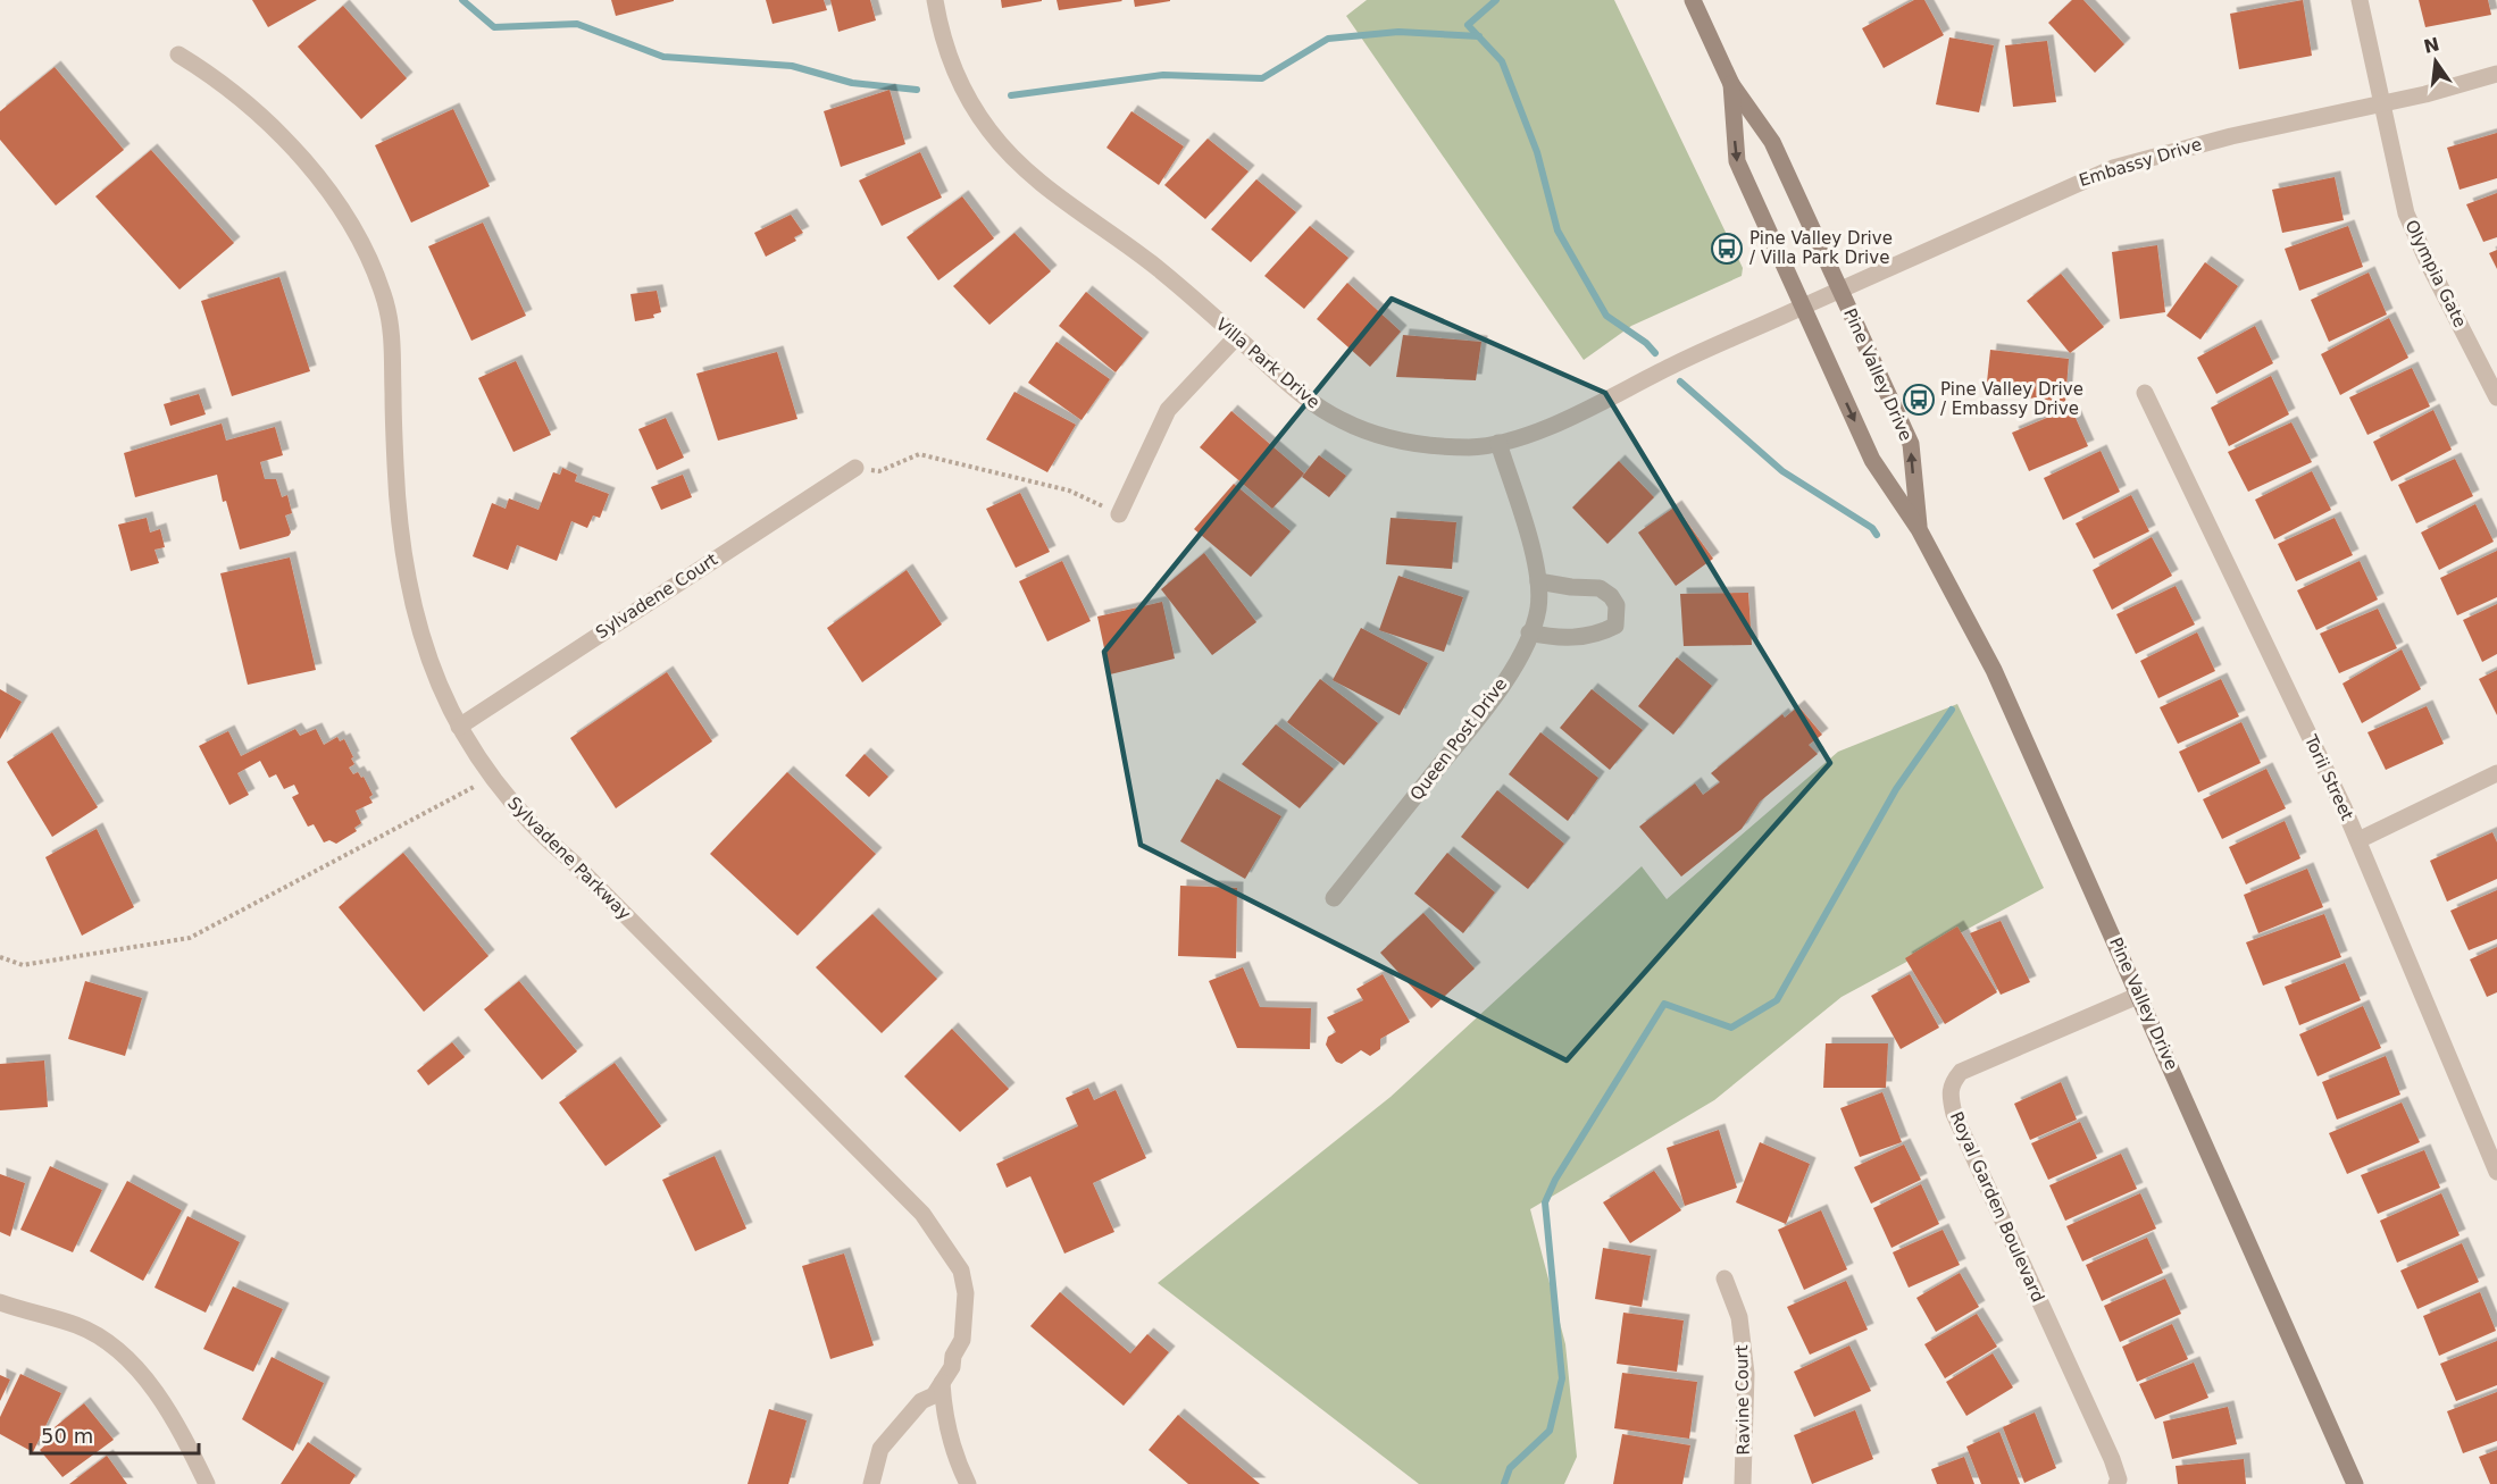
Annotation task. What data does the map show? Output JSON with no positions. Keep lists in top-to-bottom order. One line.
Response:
{"streets":{"main road":["Pine Valley Drive"],"street":["Embassy Drive","Olympia Gate","Villa Park Drive","Sylvadene Court","Queen Post Drive","Torii Street","Sylvadene Parkway","Royal Garden Boulevard","Ravine Court"]},"crossings":[["Embassy Drive","Olympia Gate"],["Embassy Drive","Villa Park Drive"],["Embassy Drive","Pine Valley Drive"],["Villa Park Drive","Pine Valley Drive"],["Villa Park Drive","Queen Post Drive"],["Pine Valley Drive","Royal Garden Boulevard"],["Sylvadene Court","Sylvadene Parkway"]],"places":{"bus stop":["Pine Valley Drive / Villa Park Drive","Pine Valley Drive / Embassy Drive"]},"scale_bar":"50 m","north":"top"}
